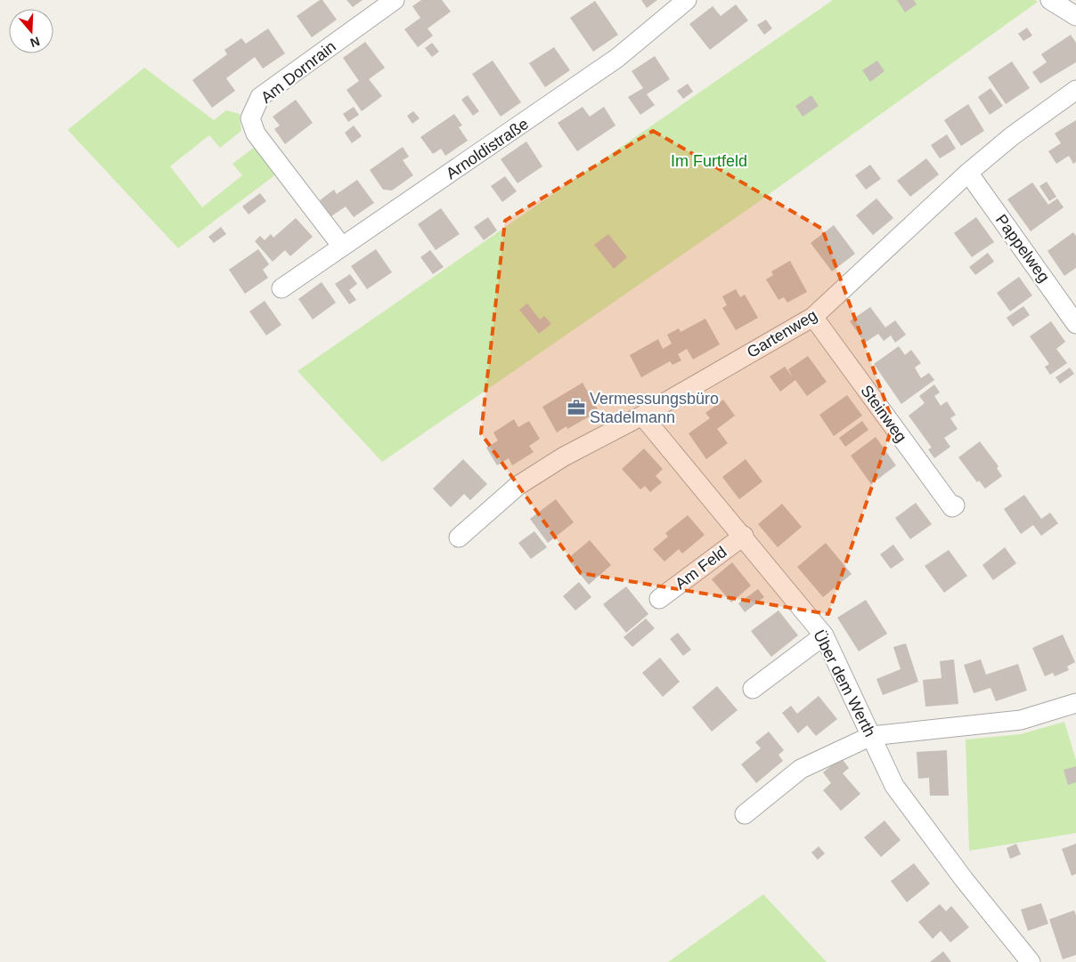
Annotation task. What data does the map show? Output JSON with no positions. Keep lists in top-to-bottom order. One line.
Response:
{"streets":{"street":["Am Dornrain","Arnoldistraße","Pappelweg","Gartenweg","Steinweg","Am Feld","Über dem Werth"]},"crossings":[["Am Dornrain","Arnoldistraße"],["Pappelweg","Gartenweg"],["Gartenweg","Steinweg"],["Gartenweg","Über dem Werth"],["Am Feld","Über dem Werth"]],"parks":["Im Furtfeld"],"places":{"office":["Vermessungsbüro Stadelmann"]},"north":"bottom"}
